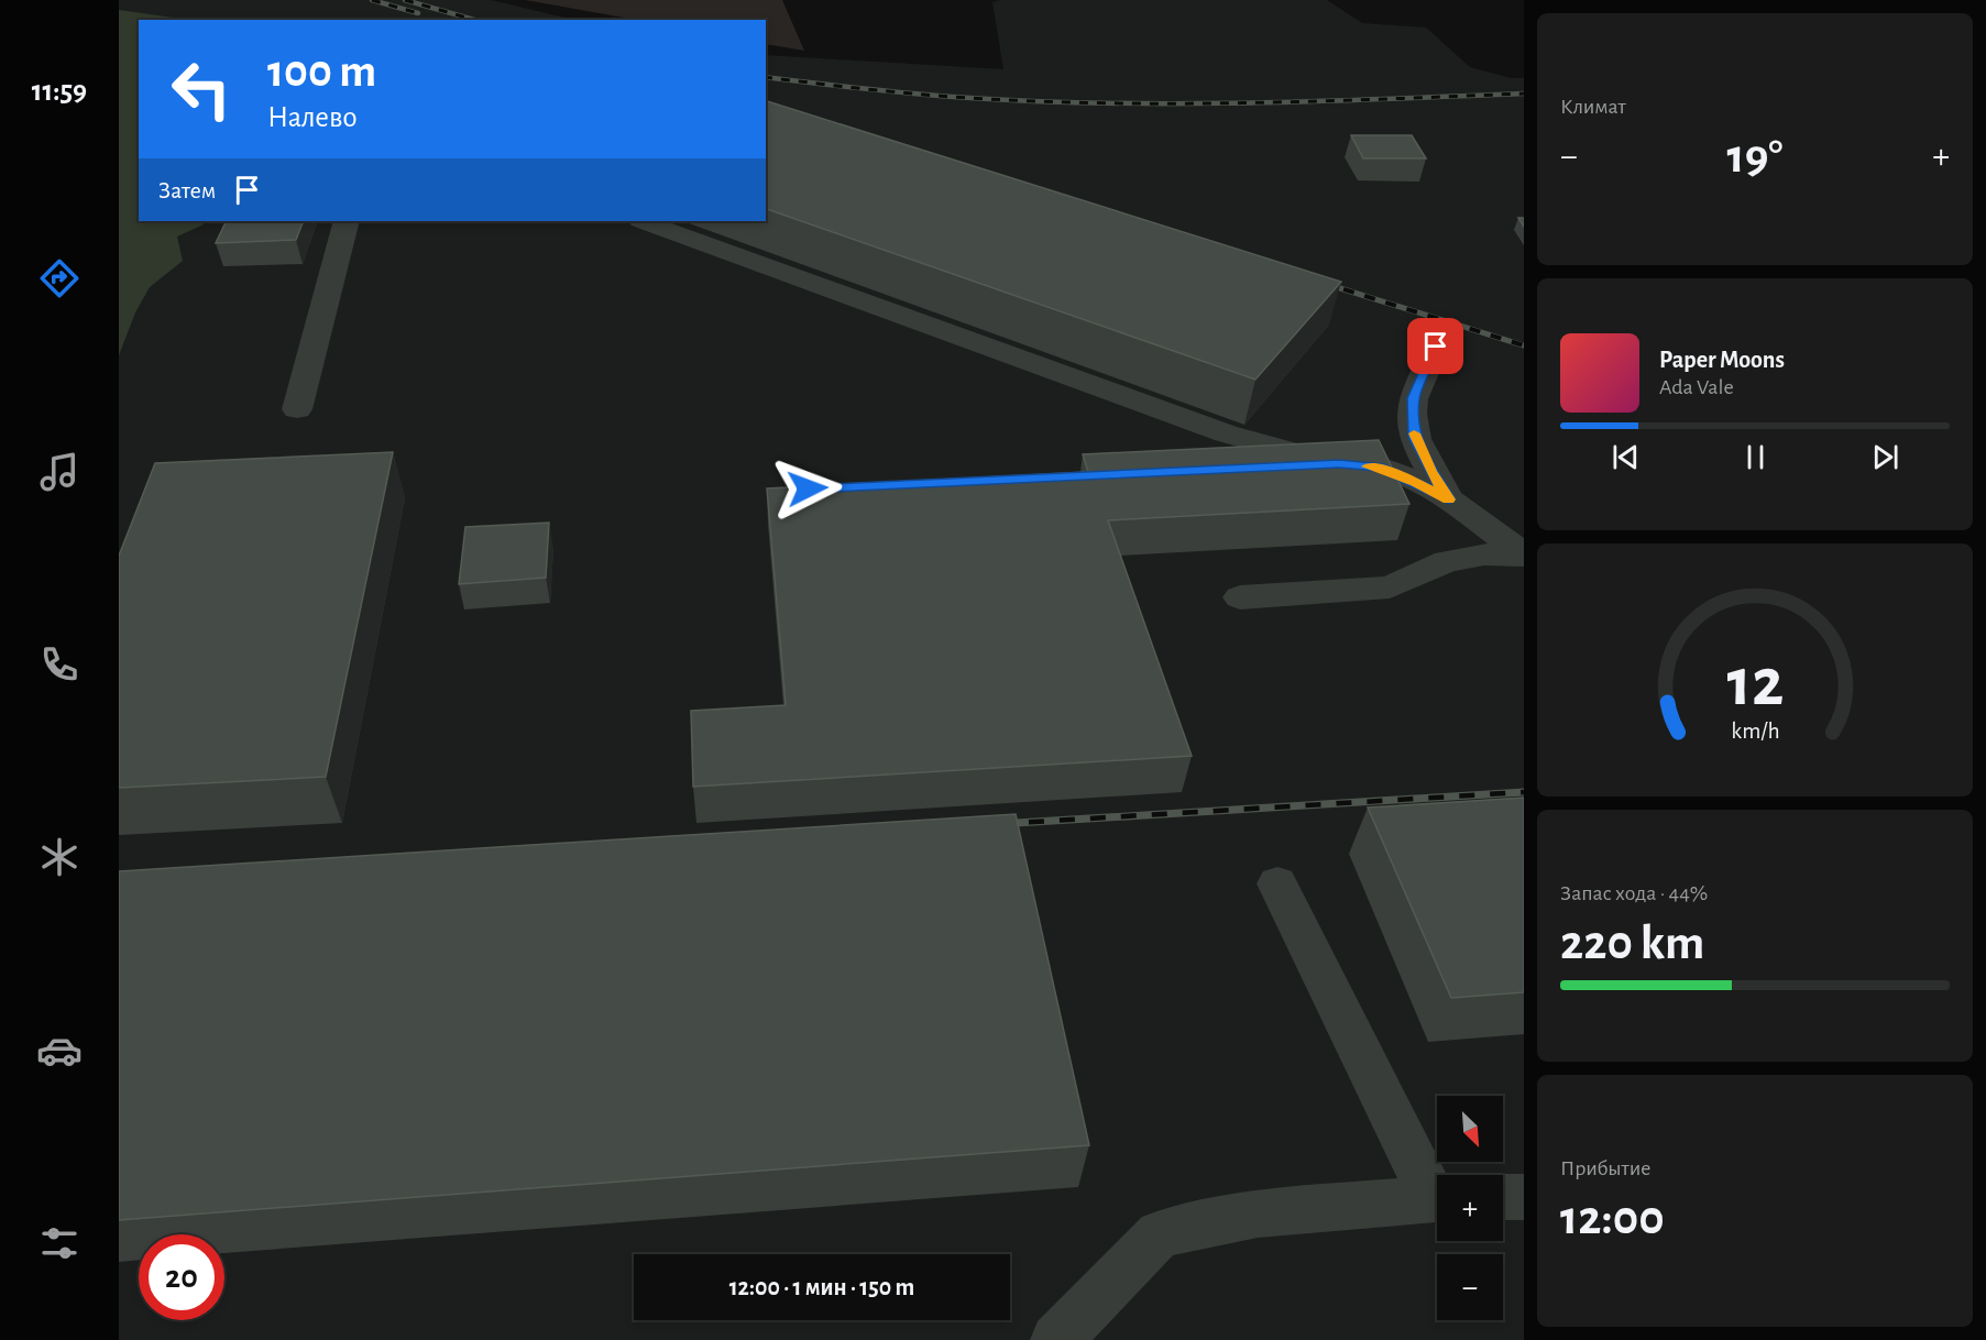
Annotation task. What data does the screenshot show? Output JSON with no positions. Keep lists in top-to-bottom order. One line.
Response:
{"north":"bottom right","page":{"tabs":"11:59","tile":["Климат",["Запас хода · 44%","220 km"],["Прибытие","12:00"]],"turn":["100 m","Налево"],"heat":["−","19°","+"],"then":"Затем","song":["Paper Moons","Ada Vale"],"map_buttons":["+","−"],"limit":"20","trip":"12:00 · 1 мин · 150 m","gauge":["12","km/h"]}}
